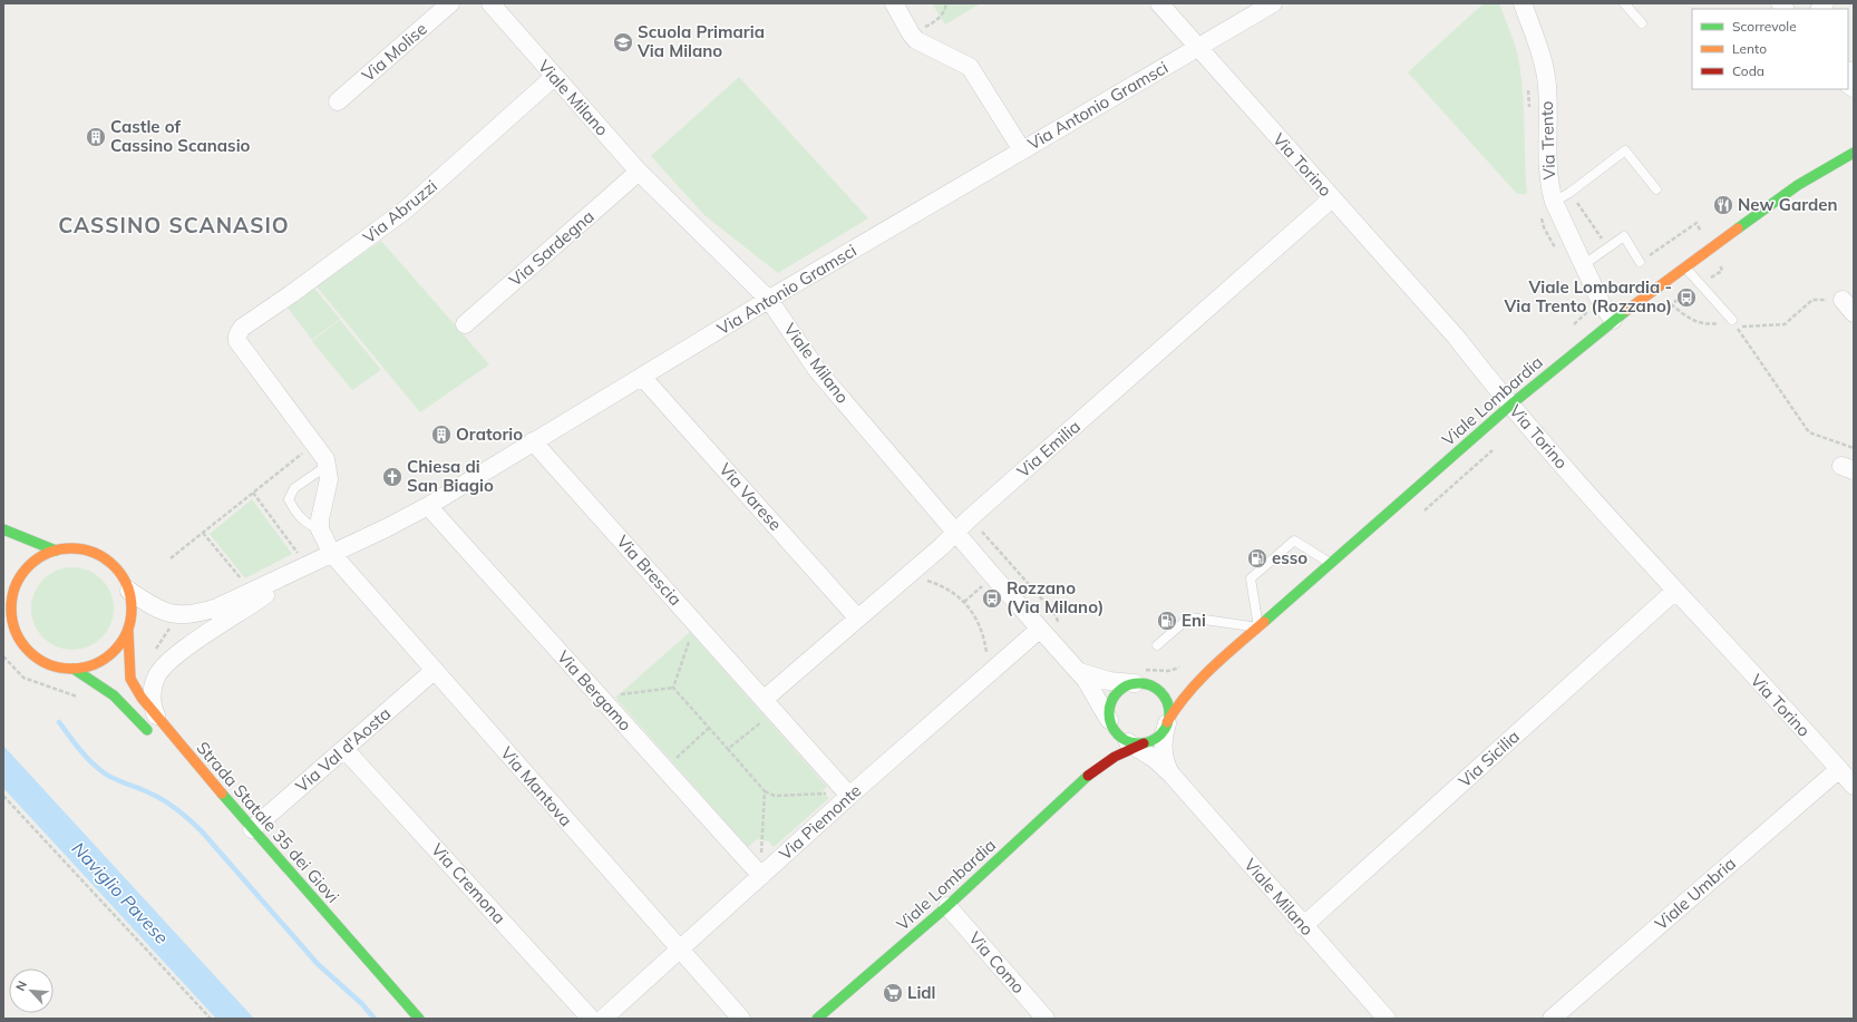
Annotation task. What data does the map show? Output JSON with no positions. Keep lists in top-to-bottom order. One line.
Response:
{"streets":{"street":["Via Molise","Viale Milano","Via Antonio Gramsci","Via Trento","Via Torino","Via Abruzzi","Via Sardegna","Viale Lombardia","Via Emilia","Via Varese","Via Brescia","Via Bergamo","Via Val d'Aosta","Via Sicilia","Via Mantova","Strada Statale 35 dei Giovi","Via Piemonte","Via Cremona","Viale Umbria","Via Como"]},"crossings":[["Viale Milano","Via Antonio Gramsci"],["Viale Milano","Via Abruzzi"],["Viale Milano","Via Sardegna"],["Viale Milano","Viale Lombardia"],["Viale Milano","Via Emilia"],["Viale Milano","Via Sicilia"],["Viale Milano","Via Piemonte"],["Via Antonio Gramsci","Via Torino"],["Via Antonio Gramsci","Via Varese"],["Via Antonio Gramsci","Via Brescia"],["Via Antonio Gramsci","Via Bergamo"],["Via Antonio Gramsci","Via Mantova"],["Via Antonio Gramsci","Strada Statale 35 dei Giovi"],["Via Trento","Viale Lombardia"],["Via Torino","Viale Lombardia"],["Via Torino","Via Emilia"],["Via Torino","Via Sicilia"],["Via Torino","Viale Umbria"],["Viale Lombardia","Via Como"],["Via Emilia","Via Varese"],["Via Emilia","Via Brescia"],["Via Brescia","Via Piemonte"],["Via Bergamo","Via Piemonte"],["Via Val d'Aosta","Via Mantova"],["Via Val d'Aosta","Strada Statale 35 dei Giovi"],["Via Val d'Aosta","Via Cremona"],["Via Mantova","Via Piemonte"]],"districts":["CASSINO SCANASIO"],"water":["Naviglio Pavese"],"places":{"school or university":["Scuola Primaria Via Milano"],"building":["Castle of Cassino Scanasio","Oratorio"],"restaurant":["New Garden"],"bus stop":["Viale Lombardia - Via Trento (Rozzano)","Rozzano (Via Milano)"],"church":["Chiesa di San Biagio"],"fuel station":["esso","Eni"],"supermarket":["Lidl"]},"legend":["Scorrevole","Lento","Coda"],"north":"top left"}
